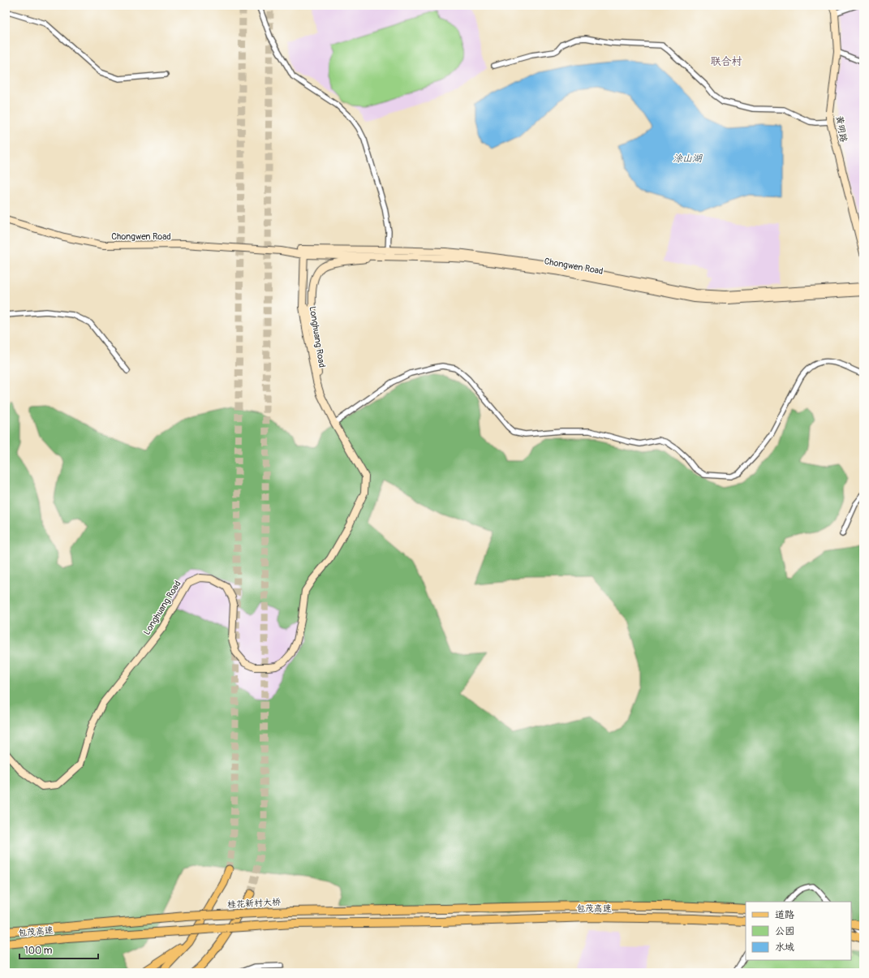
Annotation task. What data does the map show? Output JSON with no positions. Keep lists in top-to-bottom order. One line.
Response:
{"streets":{"highway":["桂花新村大桥","包茂高速"],"main road":["黄明路","Chongwen Road","Longhuang Road"]},"crossings":[["Chongwen Road","Longhuang Road"],["桂花新村大桥","包茂高速"]],"districts":["联合村"],"water":["涂山湖"],"legend":["道路","公园","水域"],"scale_bar":"100 m"}
